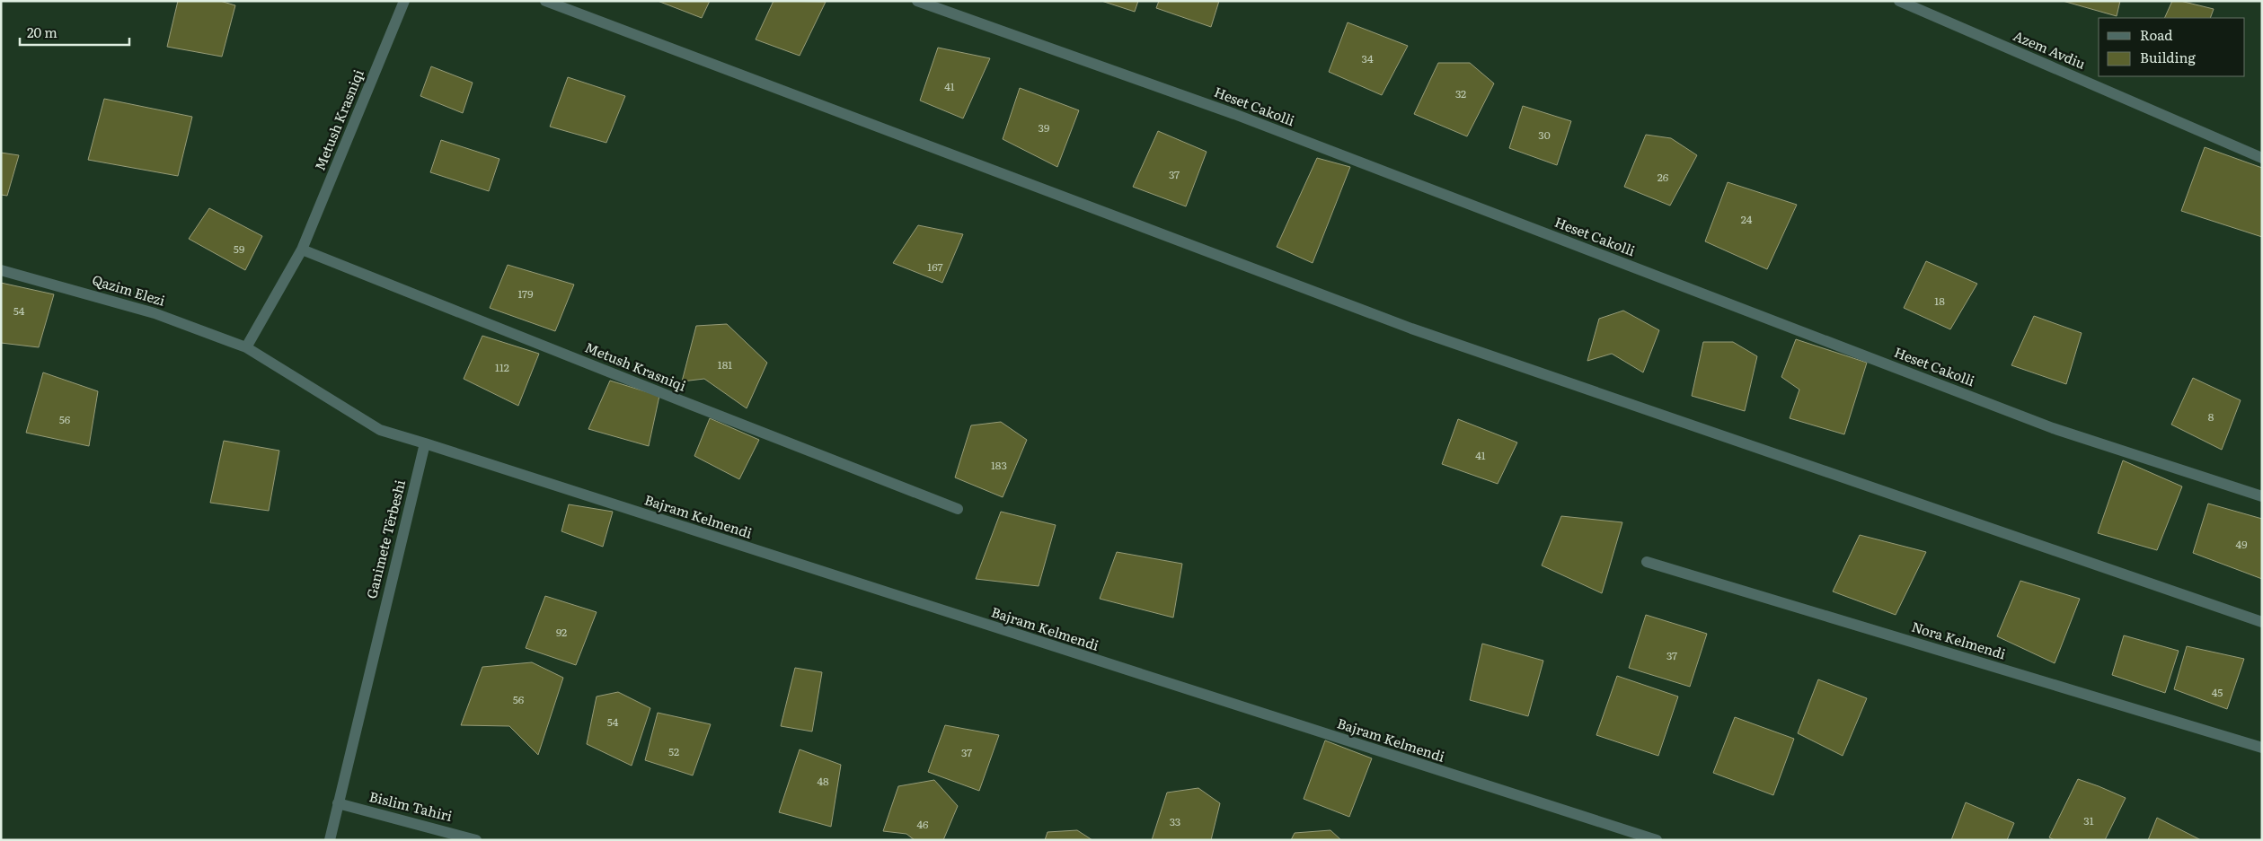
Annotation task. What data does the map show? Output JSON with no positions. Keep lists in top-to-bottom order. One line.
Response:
{"streets":{"street":["Azem Avdiu","Heset Cakolli","Metush Krasniqi","Qazim Elezi","Bajram Kelmendi","Ganimete Tërbeshi","Nora Kelmendi","Bislim Tahiri"]},"crossings":[["Metush Krasniqi","Qazim Elezi"],["Bajram Kelmendi","Ganimete Tërbeshi"],["Ganimete Tërbeshi","Bislim Tahiri"]],"house_numbers":["34","41","32","39","30","37","26","24","59","167","179","18","54","181","112","8","56","41","183","49","92","37","45","56","54","52","37","48","31","33","46"],"legend":["Road","Building"],"scale_bar":"20 m"}
